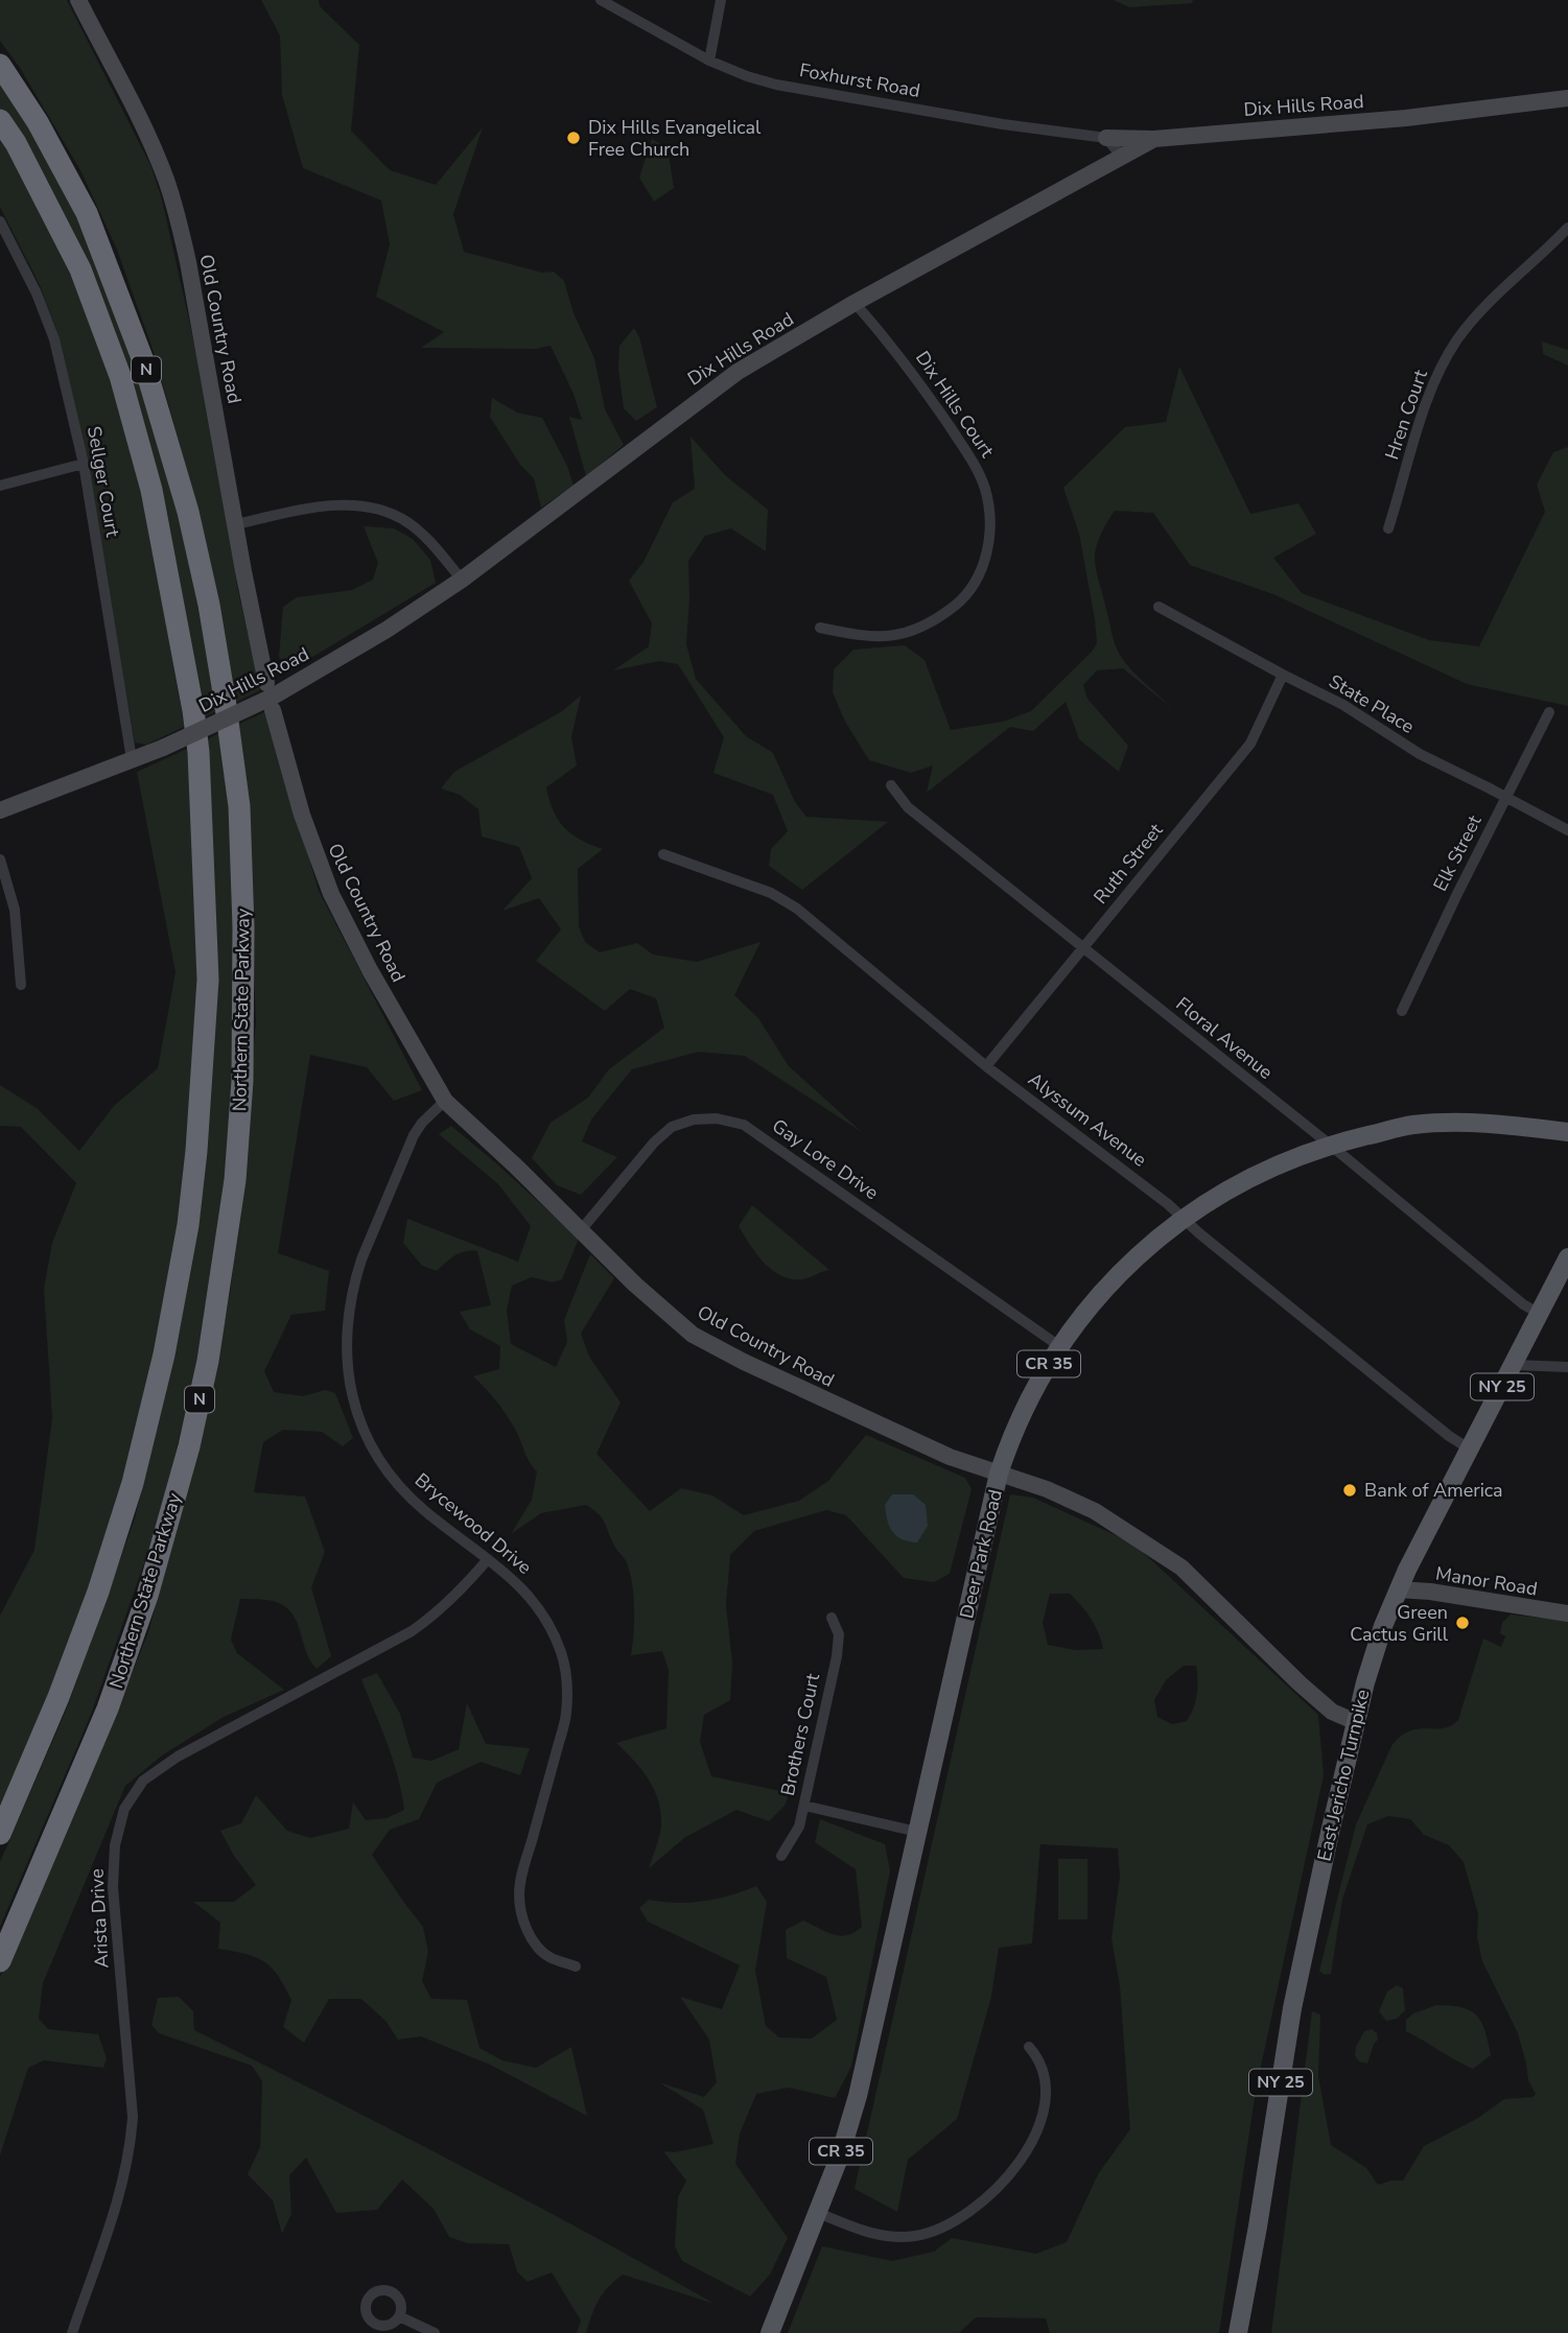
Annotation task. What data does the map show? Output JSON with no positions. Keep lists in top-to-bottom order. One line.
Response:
{"streets":{"highway":["N","Northern State Parkway"],"main road":["Dix Hills Road","Old Country Road","CR 35","NY 25","Deer Park Road","Manor Road","East Jericho Turnpike"],"street":["Foxhurst Road","Dix Hills Court","Hren Court","Sellger Court","State Place","Elk Street","Ruth Street","Floral Avenue","Alyssum Avenue","Gay Lore Drive","Brycewood Drive","Brothers Court","Arista Drive"]},"crossings":[["Dix Hills Road","Dix Hills Court"],["Dix Hills Road","Sellger Court"],["Old Country Road","Gay Lore Drive"],["Old Country Road","Brycewood Drive"],["Old Country Road","Deer Park Road"],["Old Country Road","East Jericho Turnpike"],["State Place","Elk Street"],["State Place","Ruth Street"],["Ruth Street","Floral Avenue"],["Ruth Street","Alyssum Avenue"],["Floral Avenue","Deer Park Road"],["Floral Avenue","East Jericho Turnpike"],["Alyssum Avenue","Deer Park Road"],["Alyssum Avenue","East Jericho Turnpike"],["Gay Lore Drive","Deer Park Road"],["Brycewood Drive","Arista Drive"],["Manor Road","East Jericho Turnpike"]],"places":["Dix Hills Evangelical Free Church","Bank of America","Green Cactus Grill"]}
